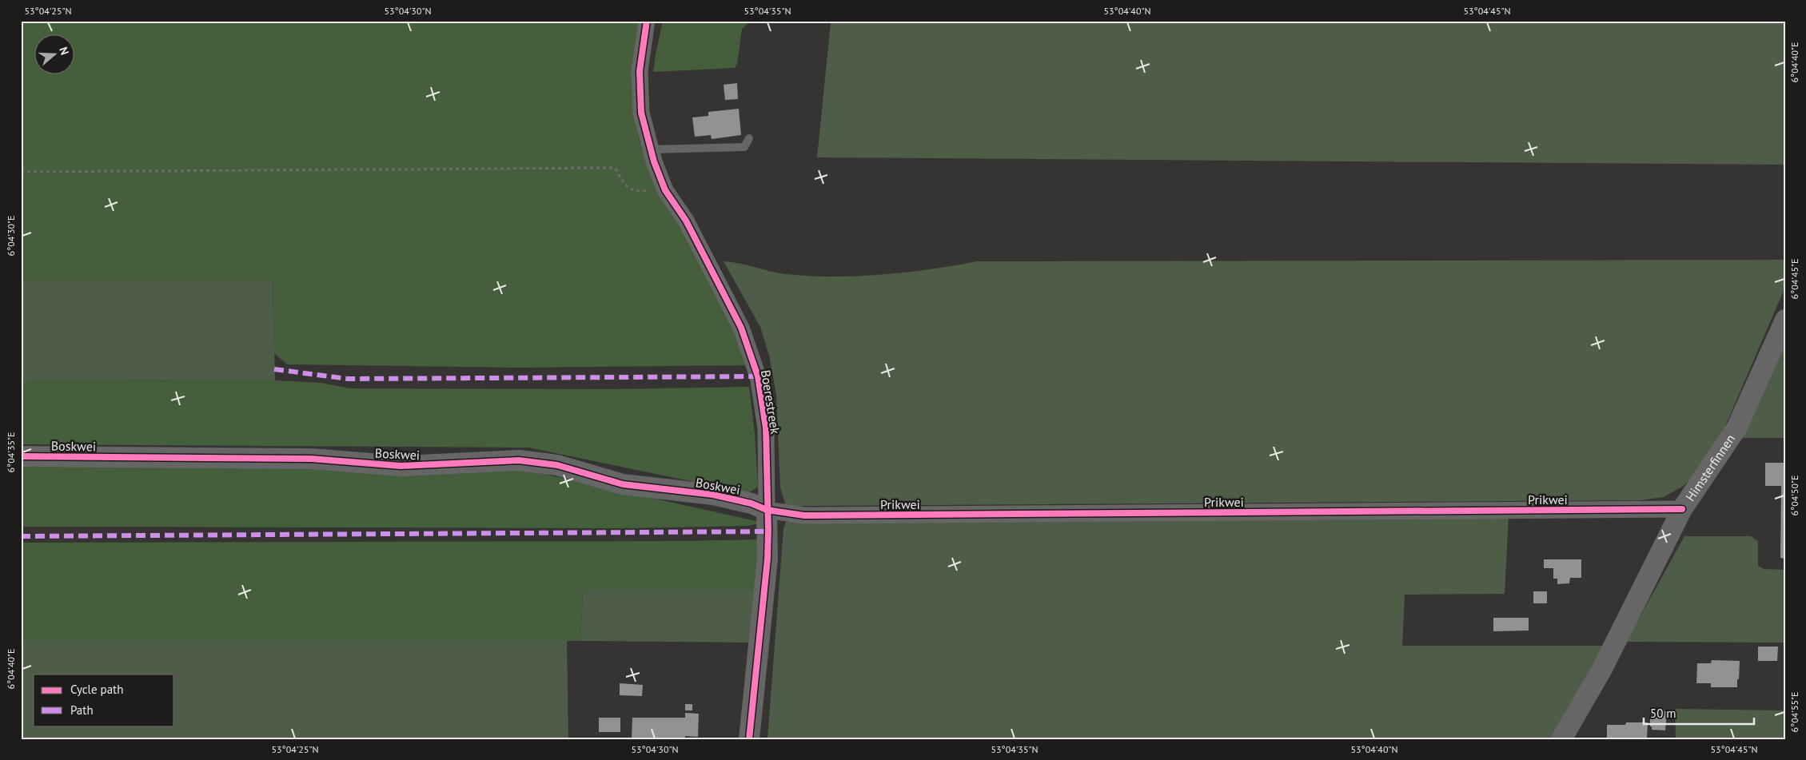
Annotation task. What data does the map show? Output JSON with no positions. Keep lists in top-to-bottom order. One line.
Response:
{"streets":{"street":["Boerestreek","Boskwei","Himsterfinnen","Prikwei"]},"crossings":[["Boerestreek","Boskwei"],["Boerestreek","Prikwei"],["Boskwei","Prikwei"],["Himsterfinnen","Prikwei"]],"legend":["Cycle path","Path"],"scale_bar":"50 m","north":"right","coordinates":["53°04'25\"N","53°04'30\"N","53°04'35\"N","53°04'40\"N","53°04'45\"N","6°04'40\"E","6°04'30\"E","6°04'45\"E","6°04'35\"E","6°04'50\"E","6°04'55\"E"]}
